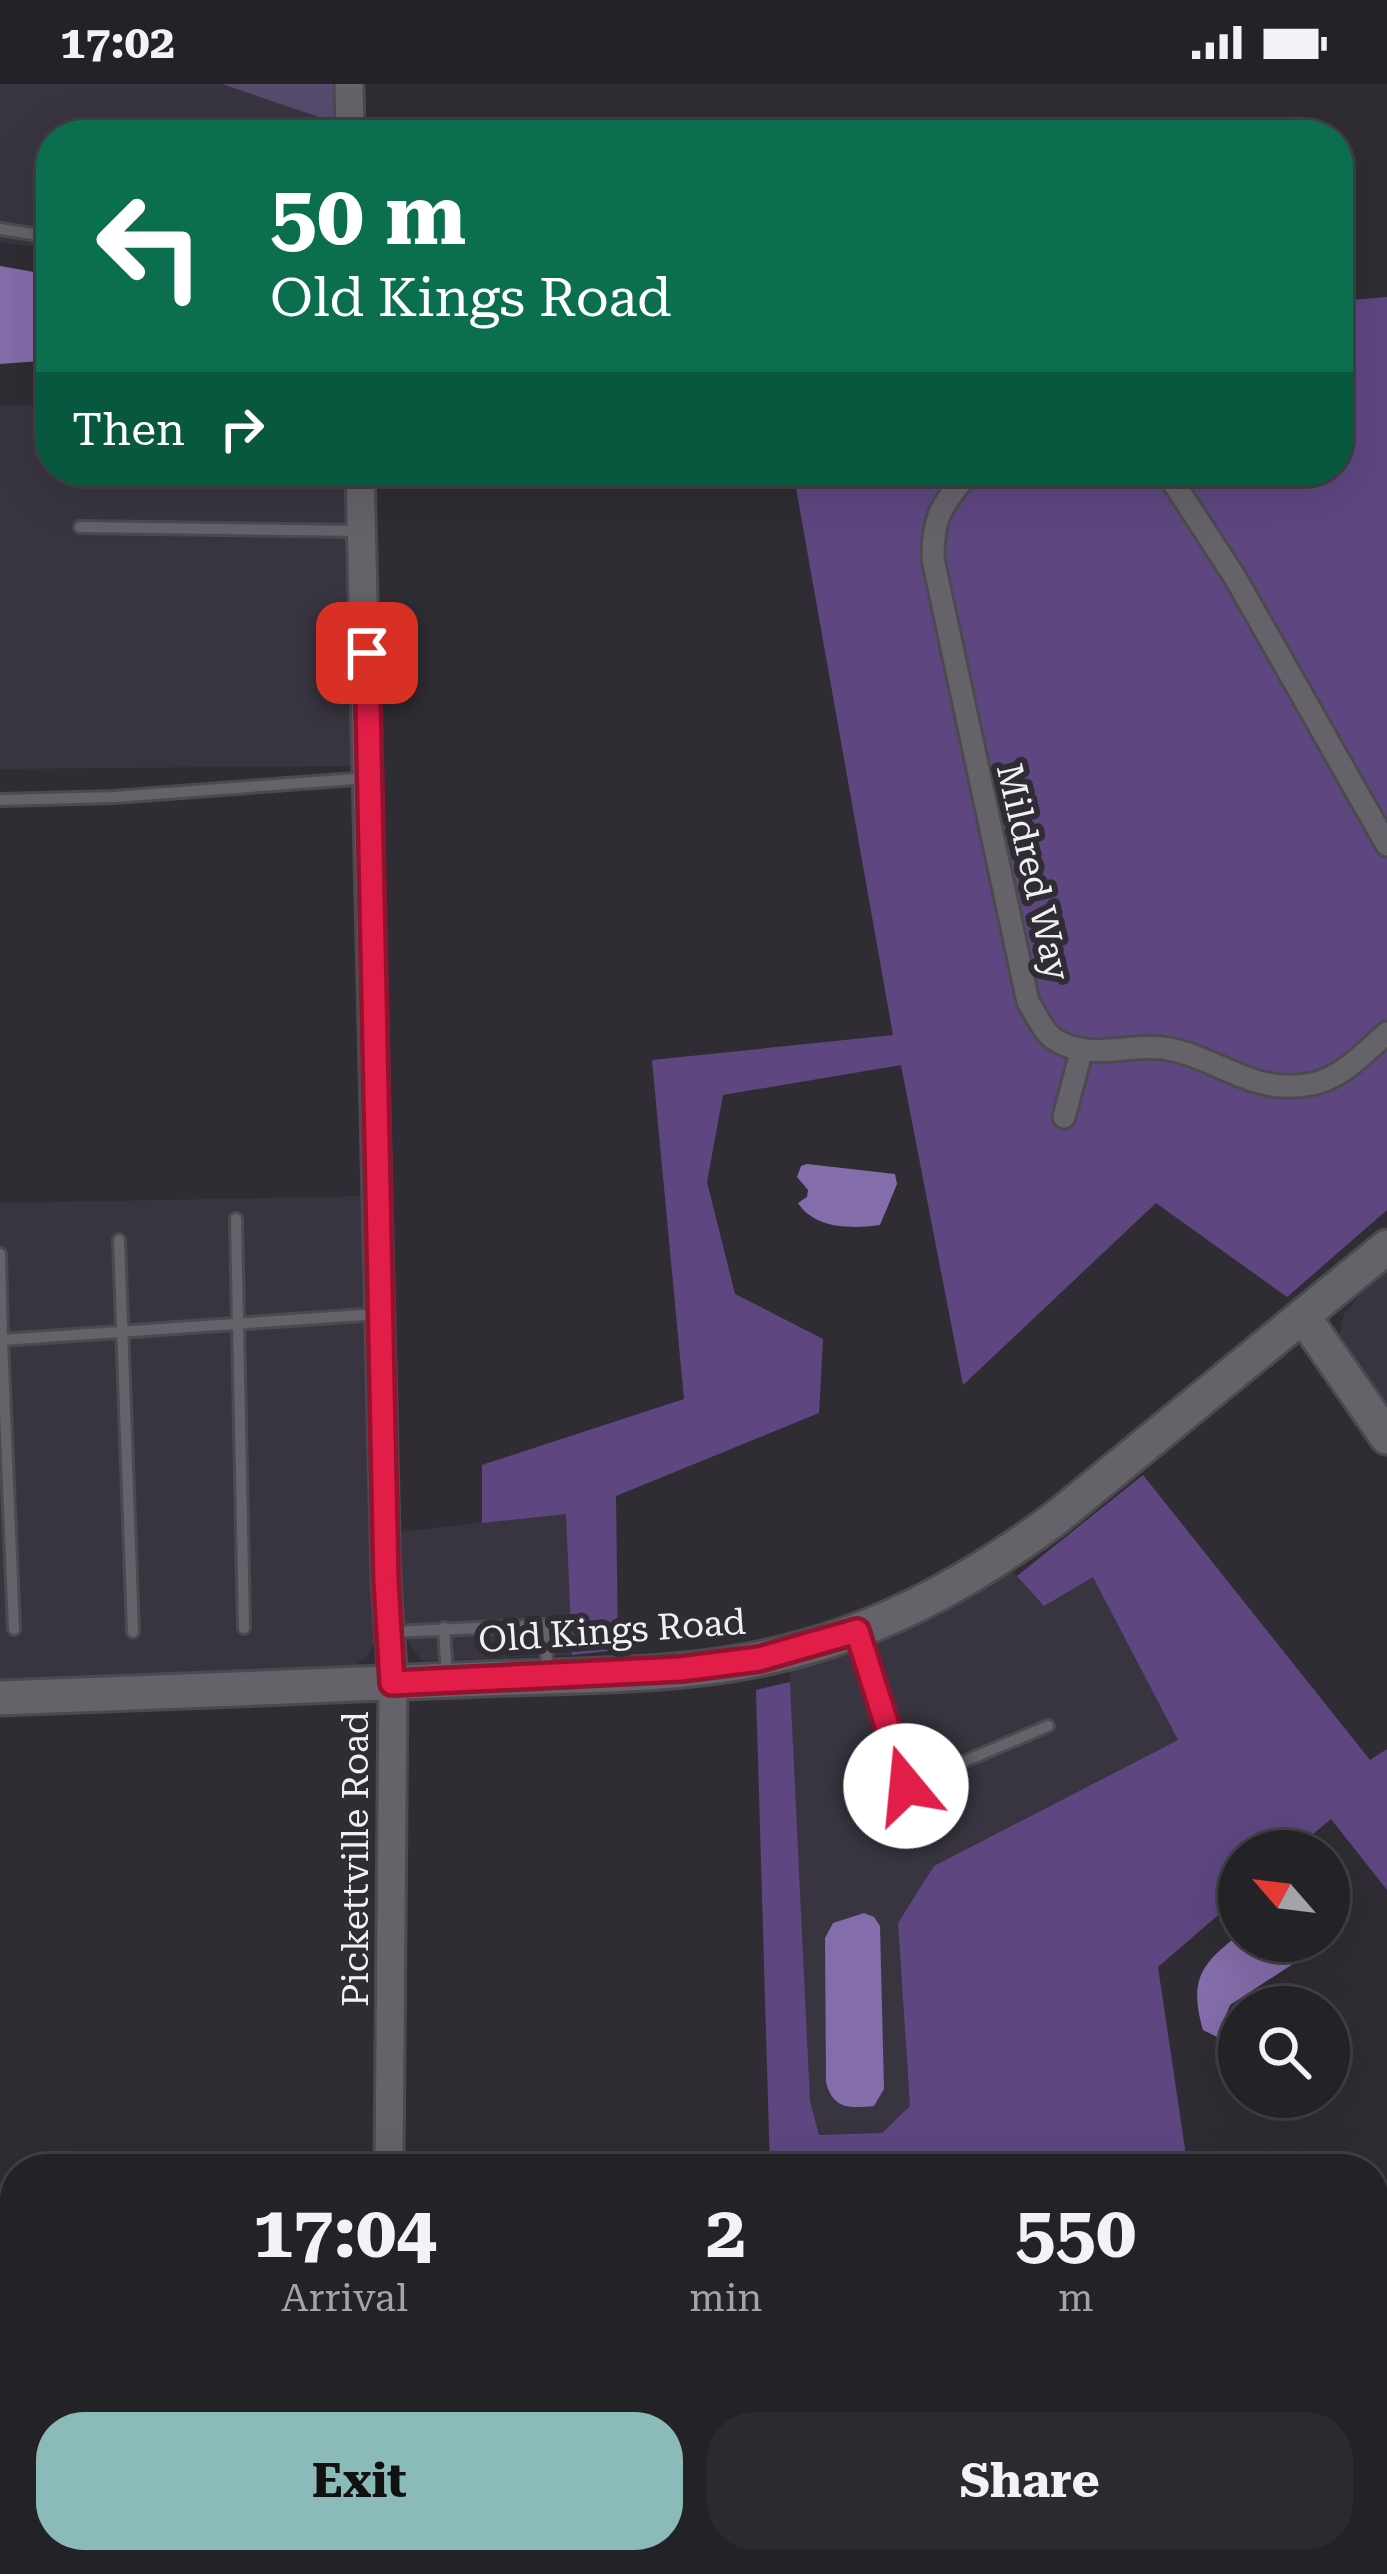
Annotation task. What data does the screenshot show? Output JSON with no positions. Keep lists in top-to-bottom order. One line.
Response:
{"streets":{"main road":["Old Kings Road"],"street":["Mildred Way","Pickettville Road"]},"crossings":[["Old Kings Road","Pickettville Road"]],"north":"top left","page":{"status":"17:02","turn":["50 m","Old Kings Road"],"then":"Then","eta":["17:04","Arrival","2","min","550","m"],"buttons":["Exit","Share"]}}
